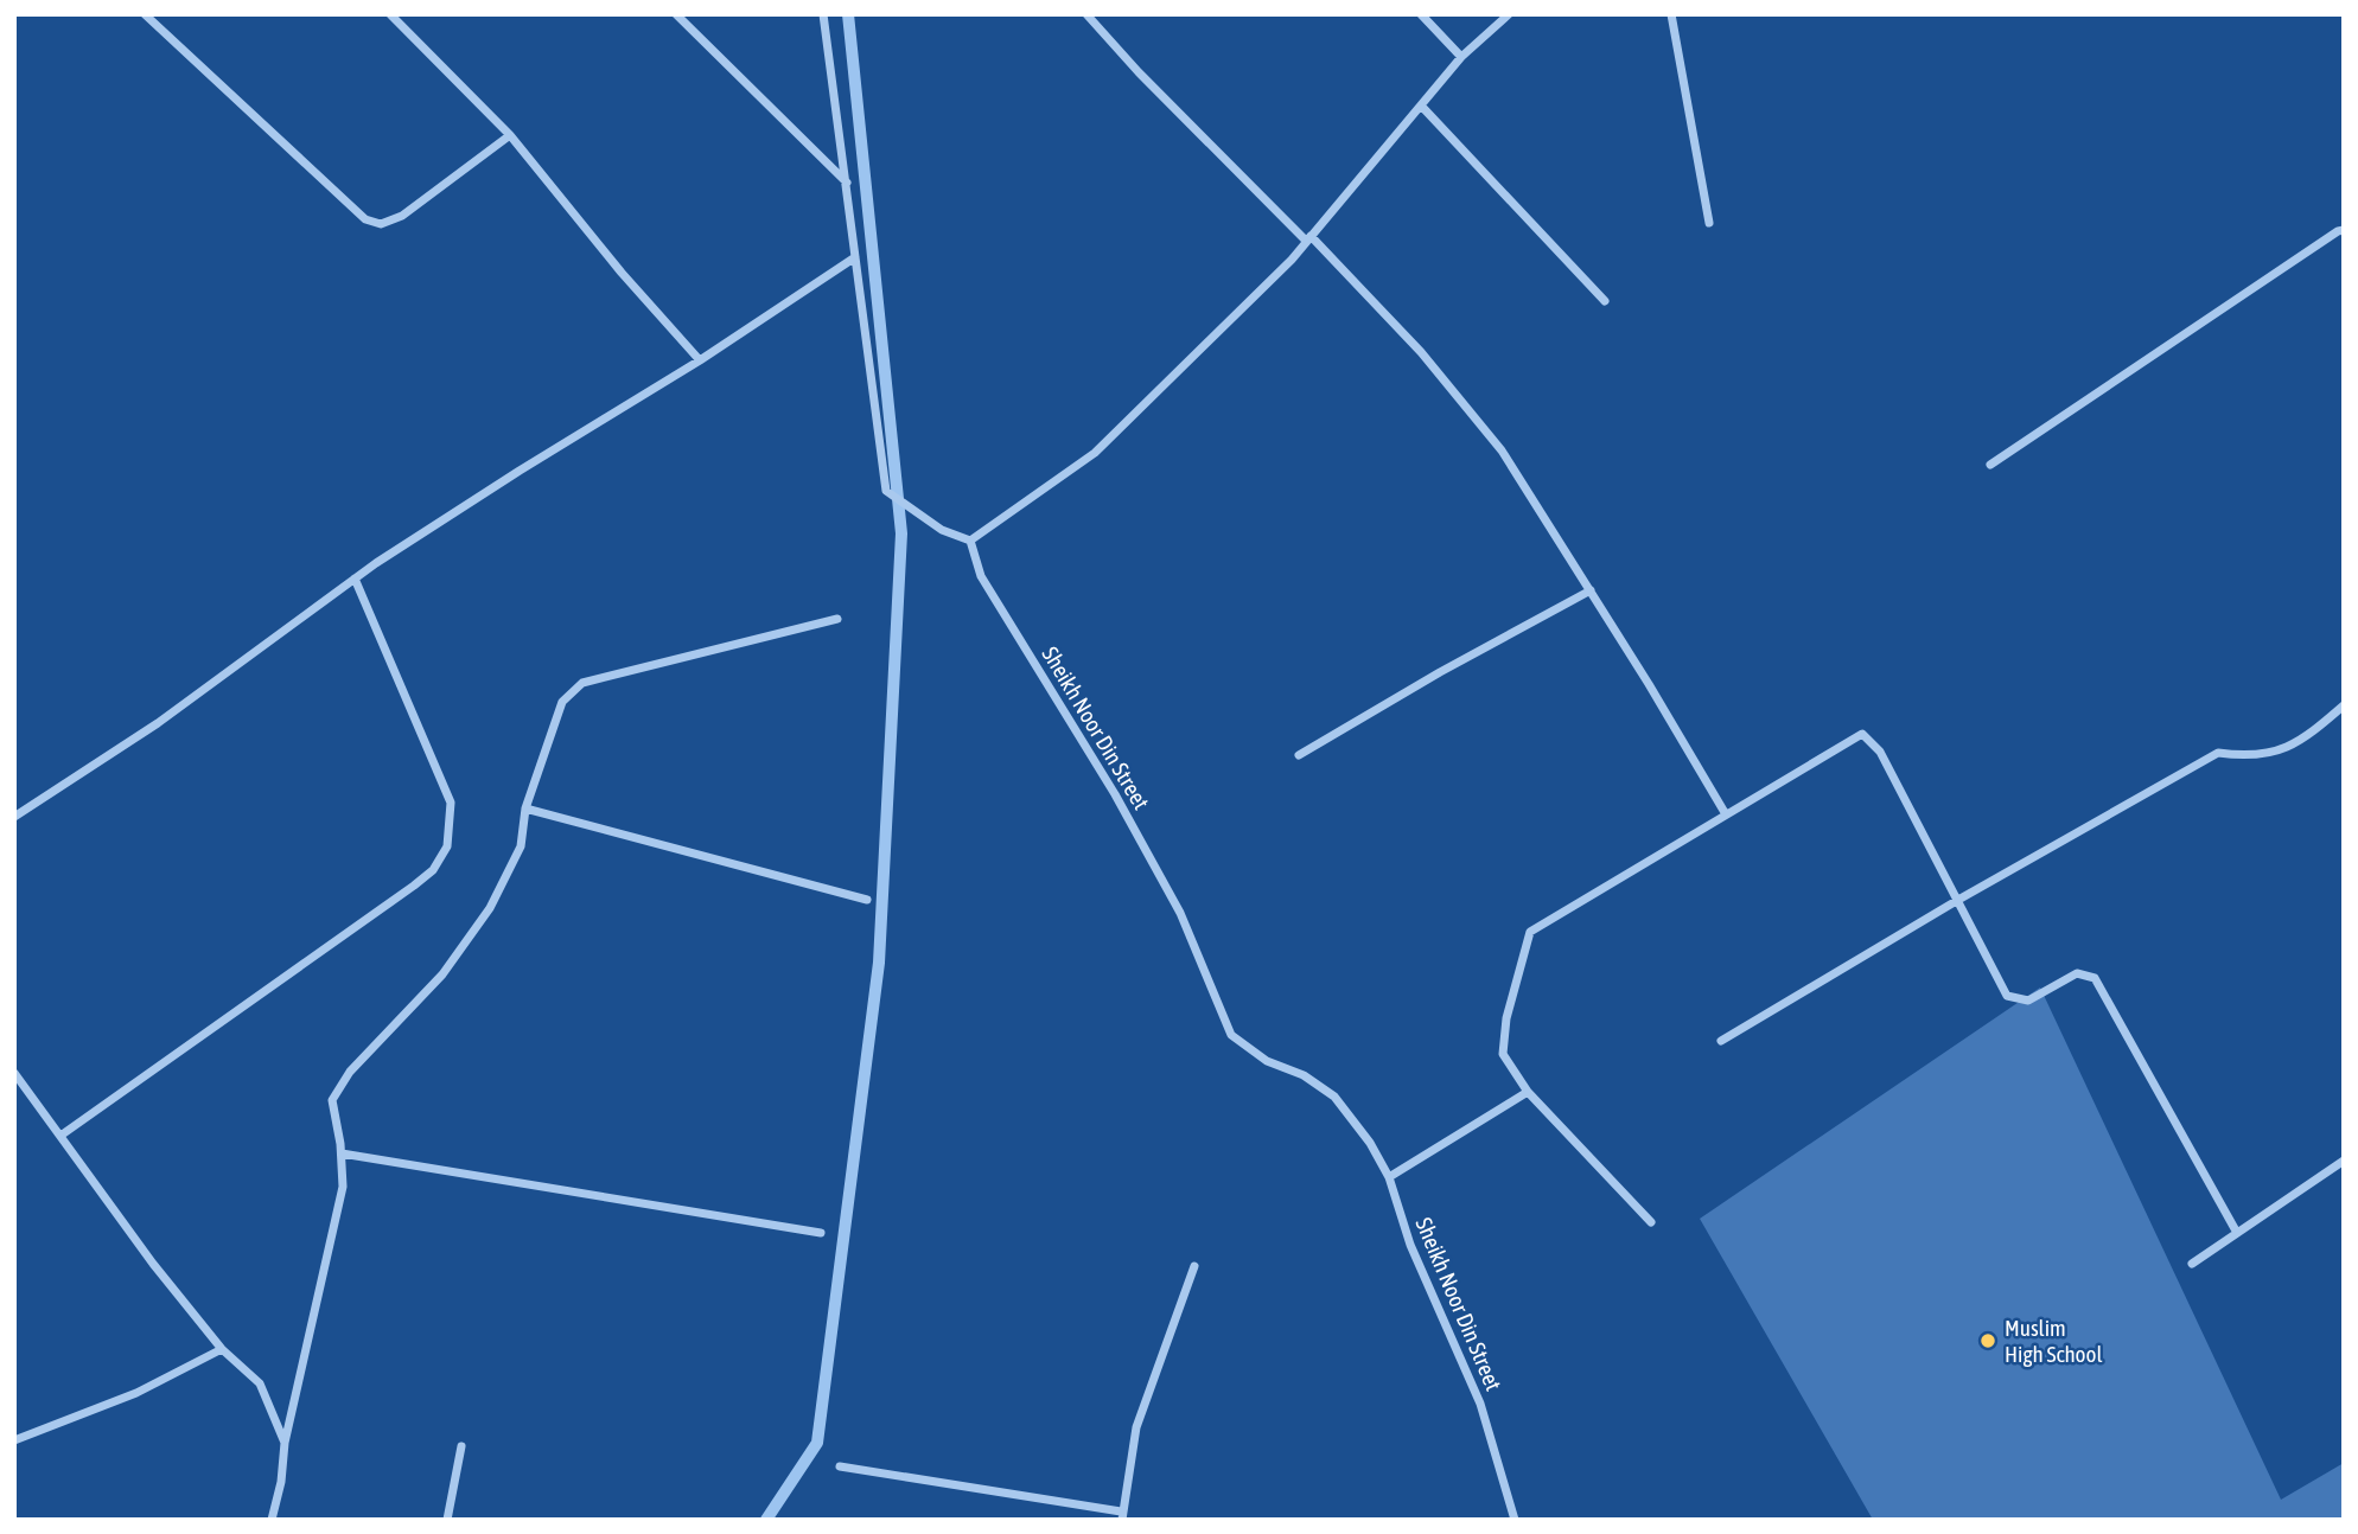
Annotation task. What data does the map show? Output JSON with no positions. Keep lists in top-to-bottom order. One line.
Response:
{"streets":{"street":["Sheikh Noor Din Street"]},"places":["Muslim High School"]}
